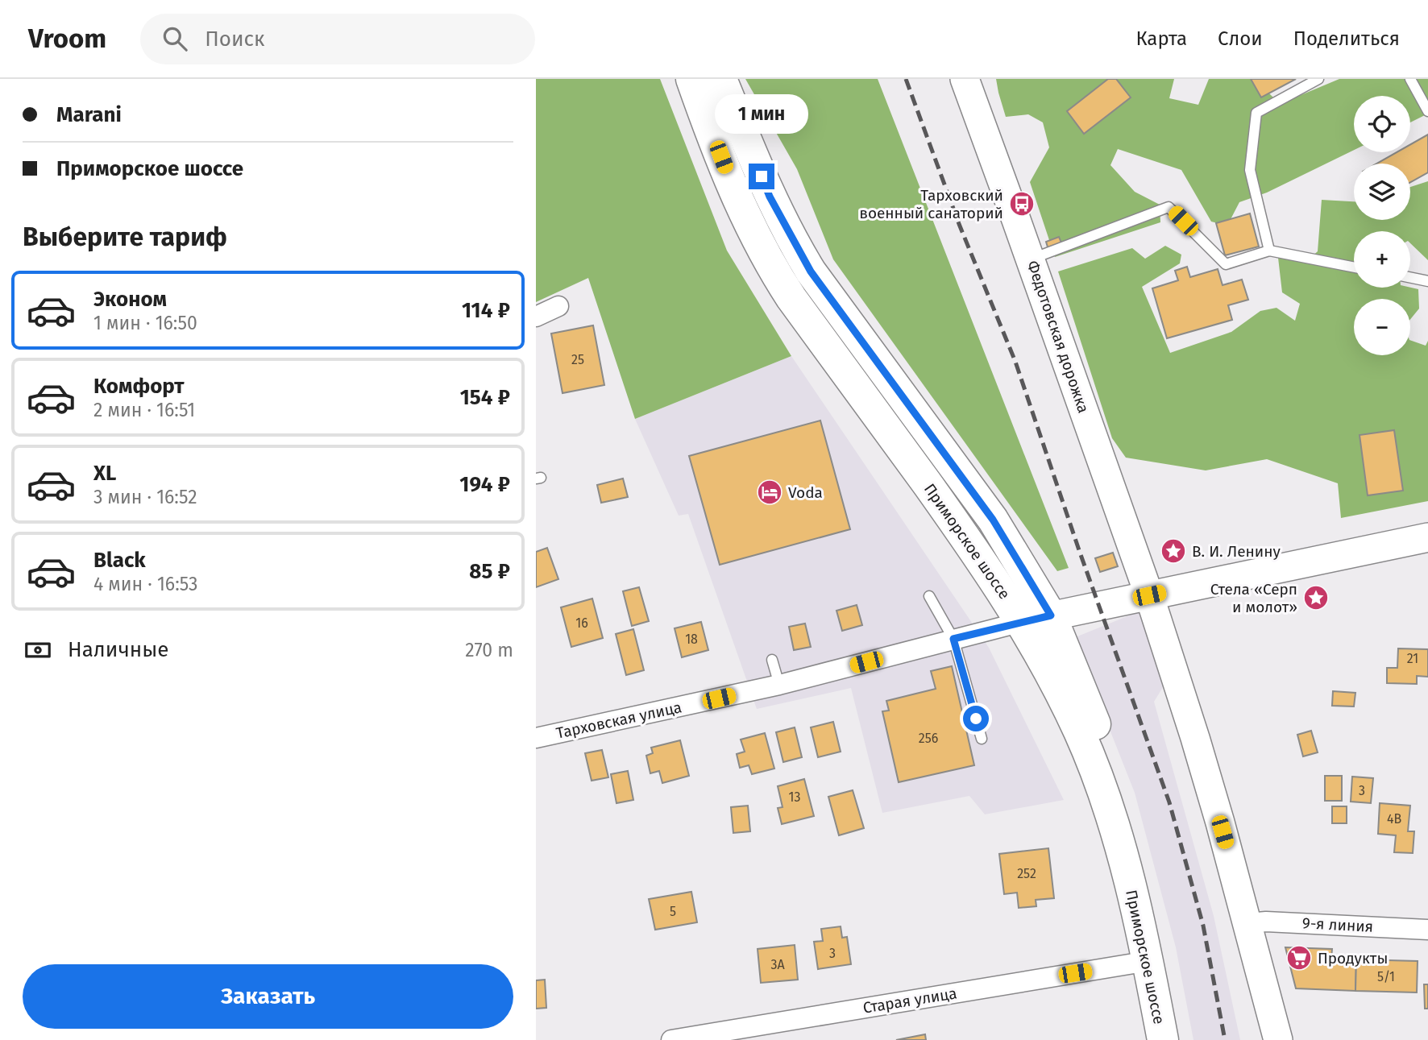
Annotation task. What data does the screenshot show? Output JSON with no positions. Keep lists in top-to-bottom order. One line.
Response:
{"streets":{"highway":["Приморское шоссе"],"street":["Федотовская дорожка","Тарховская улица","9-я линия","Старая улица"]},"crossings":[["Федотовская дорожка","Тарховская улица"],["Федотовская дорожка","9-я линия"],["Приморское шоссе","Тарховская улица"],["Приморское шоссе","Старая улица"]],"places":{"bus stop":["Тарховский военный санаторий"],"hotel":["Voda"],"place":["В. И. Ленину","Стела «Серп и молот»"],"supermarket":["Продукты"]},"house_numbers":["25","16","18","21","256","3","13","4В","252","5","3","3А","5/1"],"page":{"header":"Vroom","search":"Поиск","nav":["Карта","Слои","Поделиться"],"banner":["Marani","Приморское шоссе"],"bubble":"1 мин","map_buttons":["+","−"],"heading":"Выберите тариф","list":[{"name":"Эконом","note":"1 мин · 16:50","value":"114 ₽"},{"name":"Комфорт","note":"2 мин · 16:51","value":"154 ₽"},{"name":"XL","note":"3 мин · 16:52","value":"194 ₽"},{"name":"Black","note":"4 мин · 16:53","value":"85 ₽"}],"pay":["Наличные","270 m"],"buttons":"Заказать"}}
